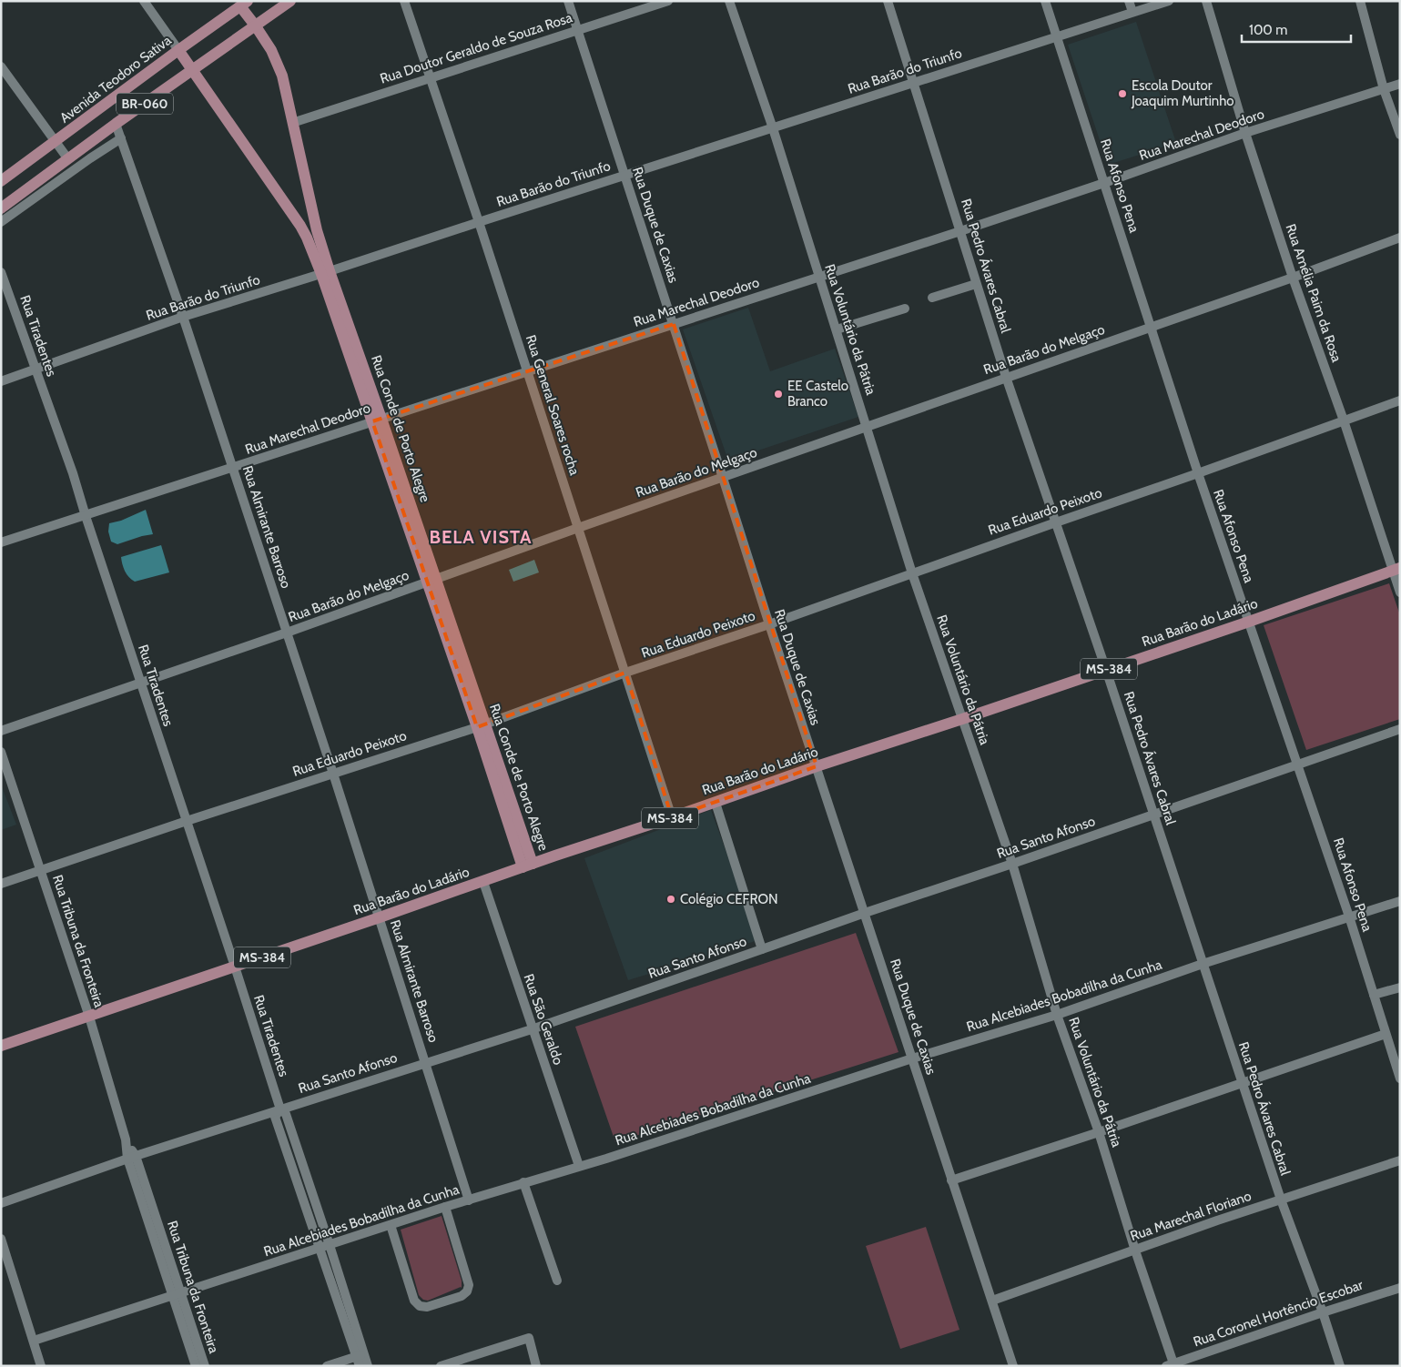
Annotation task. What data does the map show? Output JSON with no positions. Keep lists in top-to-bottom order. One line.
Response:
{"streets":{"main road":["Avenida Teodoro Sativa","BR-060","Rua Conde de Porto Alegre","Rua Barão do Ladário","MS-384"],"street":["Rua Doutor Geraldo de Souza Rosa","Rua Barão do Triunfo","Rua Marechal Deodoro","Rua Afonso Pena","Rua Duque de Caxias","Rua Pedro Ávares Cabral","Rua Amélia Paim da Rosa","Rua Voluntário da Pátria","Rua Tiradentes","Rua Barão do Melgaço","Rua General Soares rocha","Rua Eduardo Peixoto","Rua Almirante Barroso","Rua Santo Afonso","Rua Tribuna da Fronteira","Rua Alcebiades Bobadilha da Cunha","Rua São Geraldo","Rua Marechal Floriano","Rua Coronel Hortêncio Escobar"]},"crossings":[["Rua Doutor Geraldo de Souza Rosa","Rua Duque de Caxias"],["Rua Doutor Geraldo de Souza Rosa","Rua General Soares rocha"],["Rua Doutor Geraldo de Souza Rosa","Rua Conde de Porto Alegre"],["Rua Barão do Triunfo","Rua Afonso Pena"],["Rua Barão do Triunfo","Rua Duque de Caxias"],["Rua Barão do Triunfo","Rua Pedro Ávares Cabral"],["Rua Barão do Triunfo","Rua Voluntário da Pátria"],["Rua Barão do Triunfo","Rua Tiradentes"],["Rua Barão do Triunfo","Rua General Soares rocha"],["Rua Barão do Triunfo","Rua Conde de Porto Alegre"],["Rua Barão do Triunfo","Rua Almirante Barroso"],["Avenida Teodoro Sativa","Rua Conde de Porto Alegre"],["BR-060","Rua Conde de Porto Alegre"],["BR-060","Rua Almirante Barroso"],["Rua Marechal Deodoro","Rua Afonso Pena"],["Rua Marechal Deodoro","Rua Duque de Caxias"],["Rua Marechal Deodoro","Rua Pedro Ávares Cabral"],["Rua Marechal Deodoro","Rua Amélia Paim da Rosa"],["Rua Marechal Deodoro","Rua Voluntário da Pátria"],["Rua Marechal Deodoro","Rua Tiradentes"],["Rua Marechal Deodoro","Rua General Soares rocha"],["Rua Marechal Deodoro","Rua Conde de Porto Alegre"],["Rua Marechal Deodoro","Rua Almirante Barroso"],["Rua Afonso Pena","Rua Barão do Melgaço"],["Rua Afonso Pena","Rua Eduardo Peixoto"],["Rua Afonso Pena","Rua Barão do Ladário"],["Rua Afonso Pena","Rua Santo Afonso"],["Rua Afonso Pena","Rua Alcebiades Bobadilha da Cunha"],["Rua Duque de Caxias","Rua Barão do Melgaço"],["Rua Duque de Caxias","Rua Eduardo Peixoto"],["Rua Duque de Caxias","Rua Barão do Ladário"],["Rua Duque de Caxias","Rua Santo Afonso"],["Rua Duque de Caxias","Rua Alcebiades Bobadilha da Cunha"],["Rua Duque de Caxias","Rua Marechal Floriano"],["Rua Pedro Ávares Cabral","Rua Barão do Melgaço"],["Rua Pedro Ávares Cabral","Rua Eduardo Peixoto"],["Rua Pedro Ávares Cabral","Rua Barão do Ladário"],["Rua Pedro Ávares Cabral","Rua Santo Afonso"],["Rua Pedro Ávares Cabral","Rua Alcebiades Bobadilha da Cunha"],["Rua Pedro Ávares Cabral","Rua Marechal Floriano"],["Rua Pedro Ávares Cabral","Rua Coronel Hortêncio Escobar"],["Rua Amélia Paim da Rosa","Rua Barão do Melgaço"],["Rua Amélia Paim da Rosa","Rua Eduardo Peixoto"],["Rua Amélia Paim da Rosa","Rua Barão do Ladário"],["Rua Voluntário da Pátria","Rua Barão do Melgaço"],["Rua Voluntário da Pátria","Rua Eduardo Peixoto"],["Rua Voluntário da Pátria","Rua Barão do Ladário"],["Rua Voluntário da Pátria","Rua Santo Afonso"],["Rua Voluntário da Pátria","Rua Alcebiades Bobadilha da Cunha"],["Rua Voluntário da Pátria","Rua Marechal Floriano"],["Rua Voluntário da Pátria","Rua Coronel Hortêncio Escobar"],["Rua Tiradentes","Rua Barão do Melgaço"],["Rua Tiradentes","Rua Eduardo Peixoto"],["Rua Tiradentes","Rua Barão do Ladário"],["Rua Tiradentes","Rua Santo Afonso"],["Rua Tiradentes","Rua Alcebiades Bobadilha da Cunha"],["Rua Barão do Melgaço","Rua General Soares rocha"],["Rua Barão do Melgaço","Rua Conde de Porto Alegre"],["Rua Barão do Melgaço","Rua Almirante Barroso"],["Rua General Soares rocha","Rua Eduardo Peixoto"],["Rua General Soares rocha","Rua Barão do Ladário"],["Rua Conde de Porto Alegre","Rua Eduardo Peixoto"],["Rua Conde de Porto Alegre","Rua Barão do Ladário"],["Rua Eduardo Peixoto","Rua Almirante Barroso"],["Rua Eduardo Peixoto","Rua Tribuna da Fronteira"],["Rua Almirante Barroso","Rua Barão do Ladário"],["Rua Almirante Barroso","Rua Santo Afonso"],["Rua Almirante Barroso","Rua Alcebiades Bobadilha da Cunha"],["Rua Barão do Ladário","Rua Tribuna da Fronteira"],["Rua Barão do Ladário","Rua São Geraldo"],["Rua Santo Afonso","Rua Tribuna da Fronteira"],["Rua Santo Afonso","Rua São Geraldo"],["Rua Tribuna da Fronteira","Rua Alcebiades Bobadilha da Cunha"],["Rua Alcebiades Bobadilha da Cunha","Rua São Geraldo"]],"districts":["BELA VISTA"],"places":["Escola Doutor Joaquim Murtinho","EE Castelo Branco","Colégio CEFRON"],"scale_bar":"100 m"}
